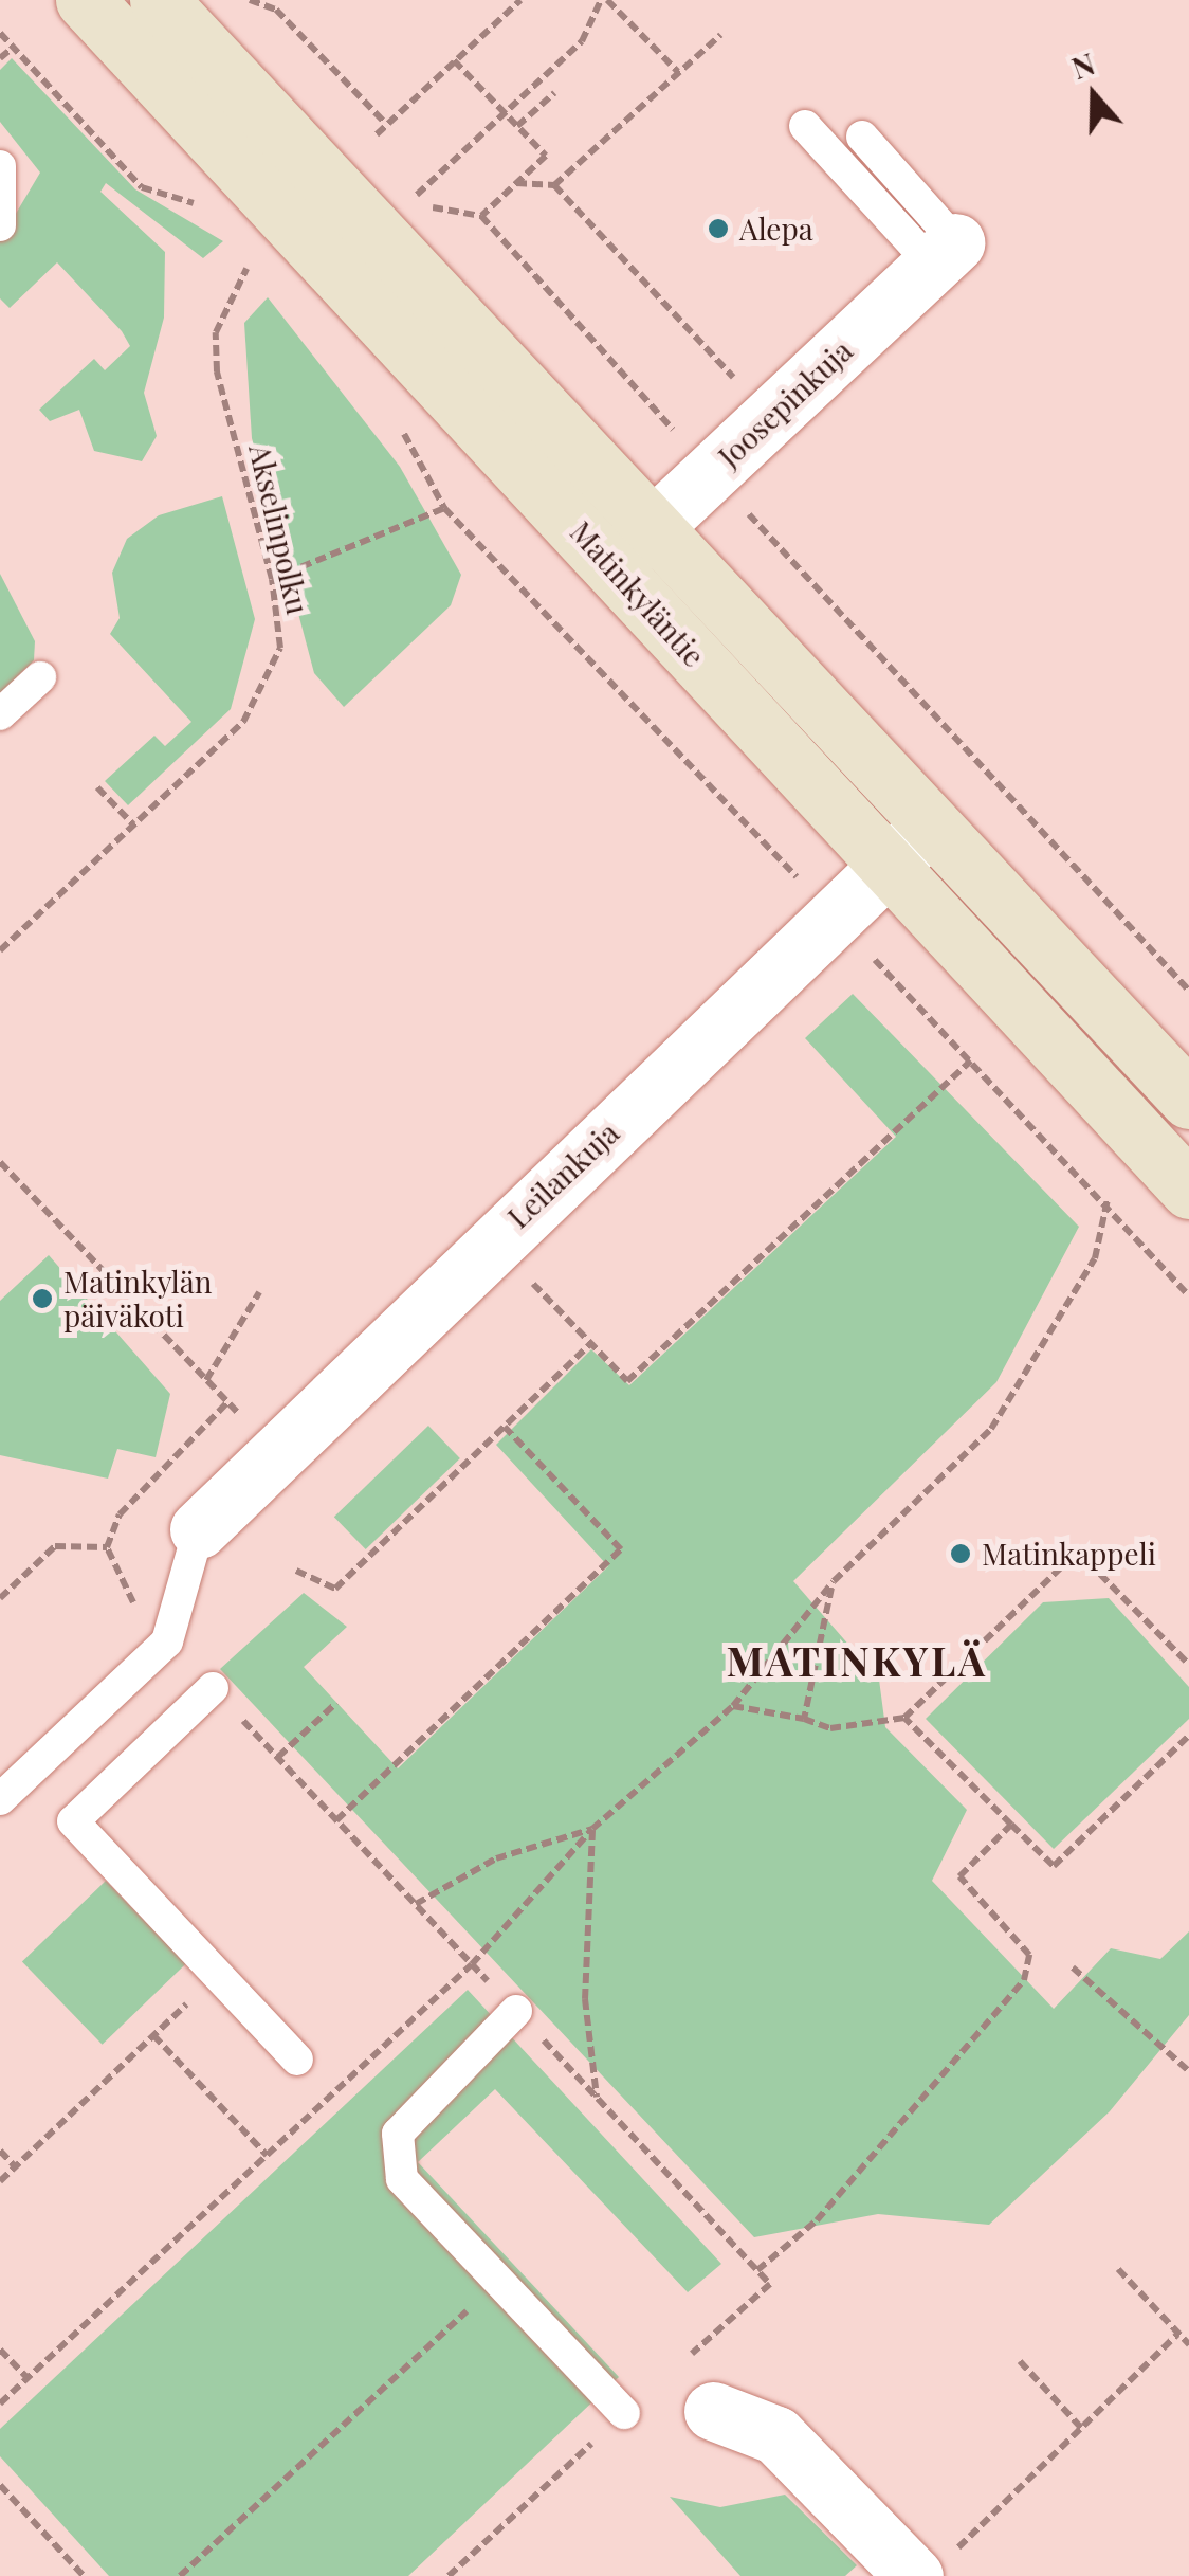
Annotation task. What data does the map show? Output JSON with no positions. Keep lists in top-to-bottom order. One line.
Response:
{"streets":{"main road":["Matinkyläntie"],"street":["Joosepinkuja","Leilankuja"],"path":["Akselinpolku"]},"crossings":[["Joosepinkuja","Matinkyläntie"],["Matinkyläntie","Leilankuja"]],"districts":["MATINKYLÄ"],"places":["Alepa","Matinkylän päiväkoti","Matinkappeli"],"north":"top"}
